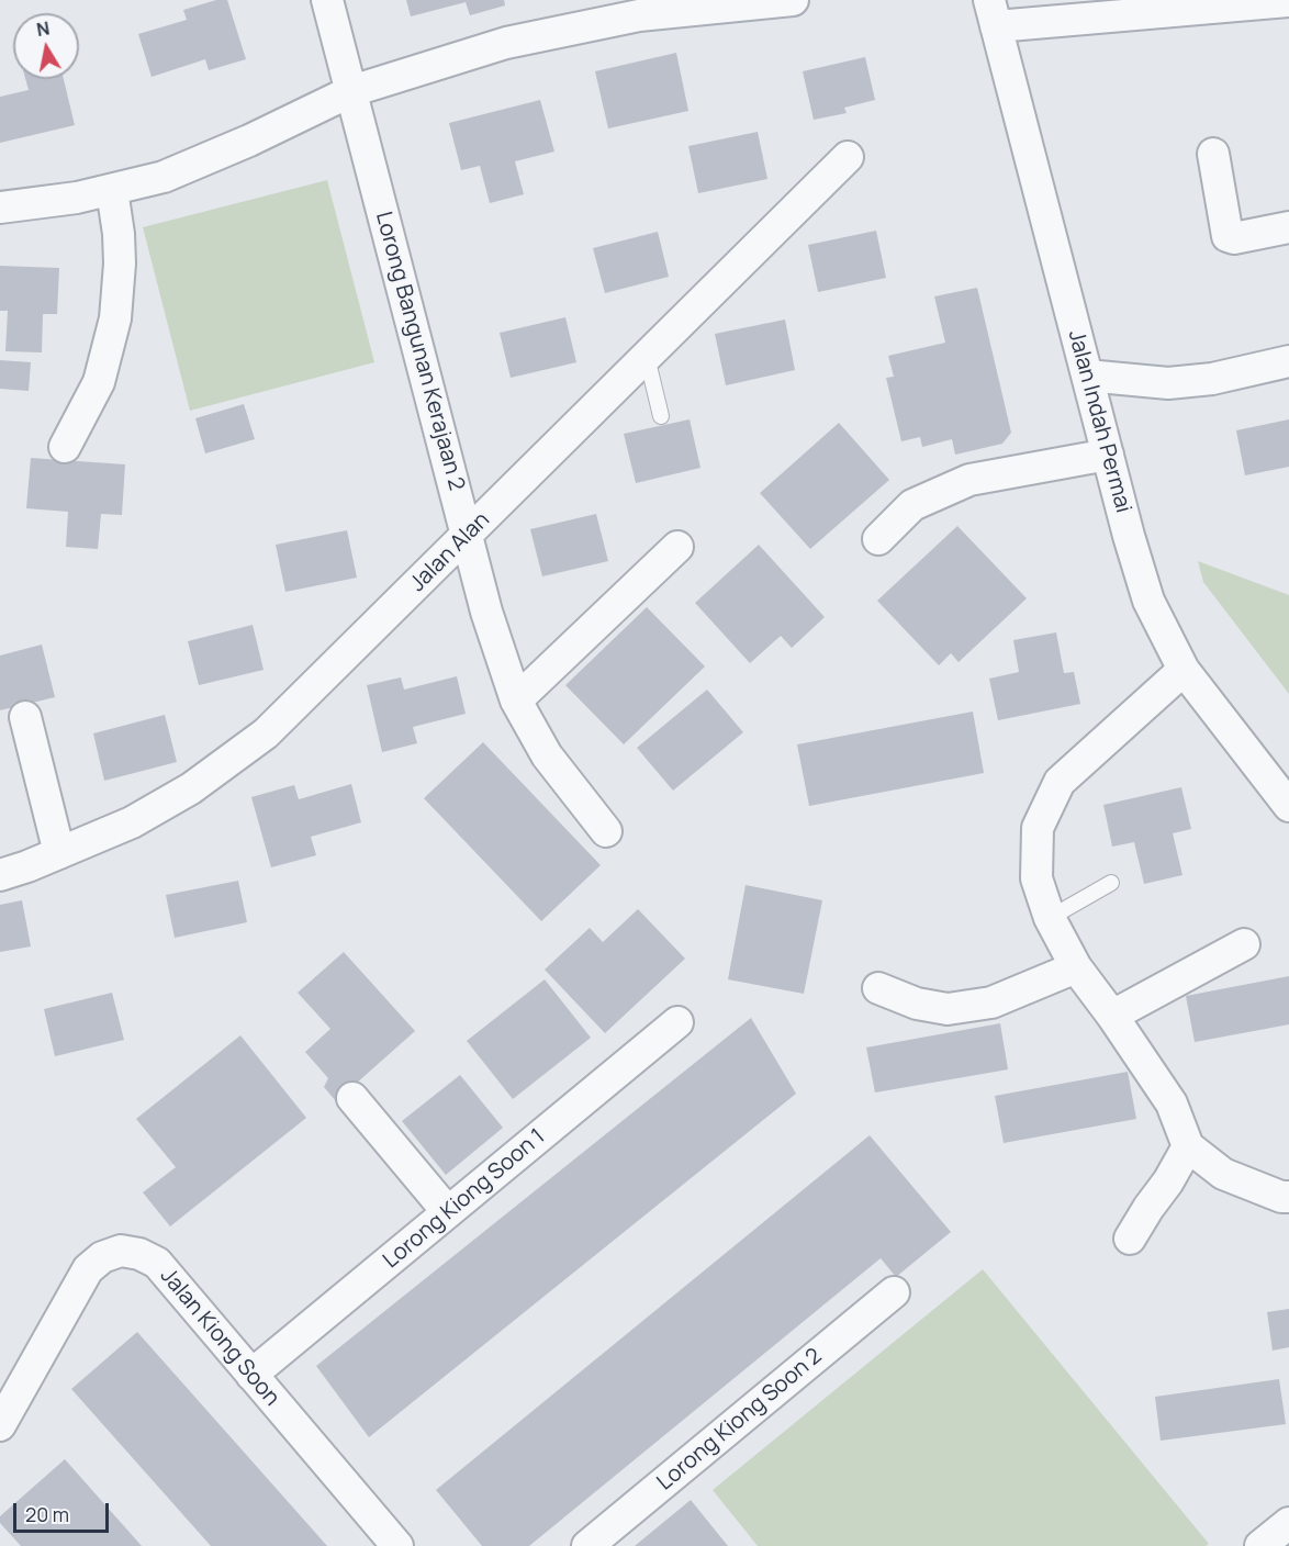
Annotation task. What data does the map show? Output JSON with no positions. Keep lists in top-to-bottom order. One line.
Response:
{"streets":{"street":["Lorong Bangunan Kerajaan 2","Jalan Indah Permai","Jalan Alan","Lorong Kiong Soon 1","Jalan Kiong Soon","Lorong Kiong Soon 2"]},"crossings":[["Lorong Bangunan Kerajaan 2","Jalan Alan"],["Lorong Kiong Soon 1","Jalan Kiong Soon"]],"scale_bar":"20 m","north":"top"}
